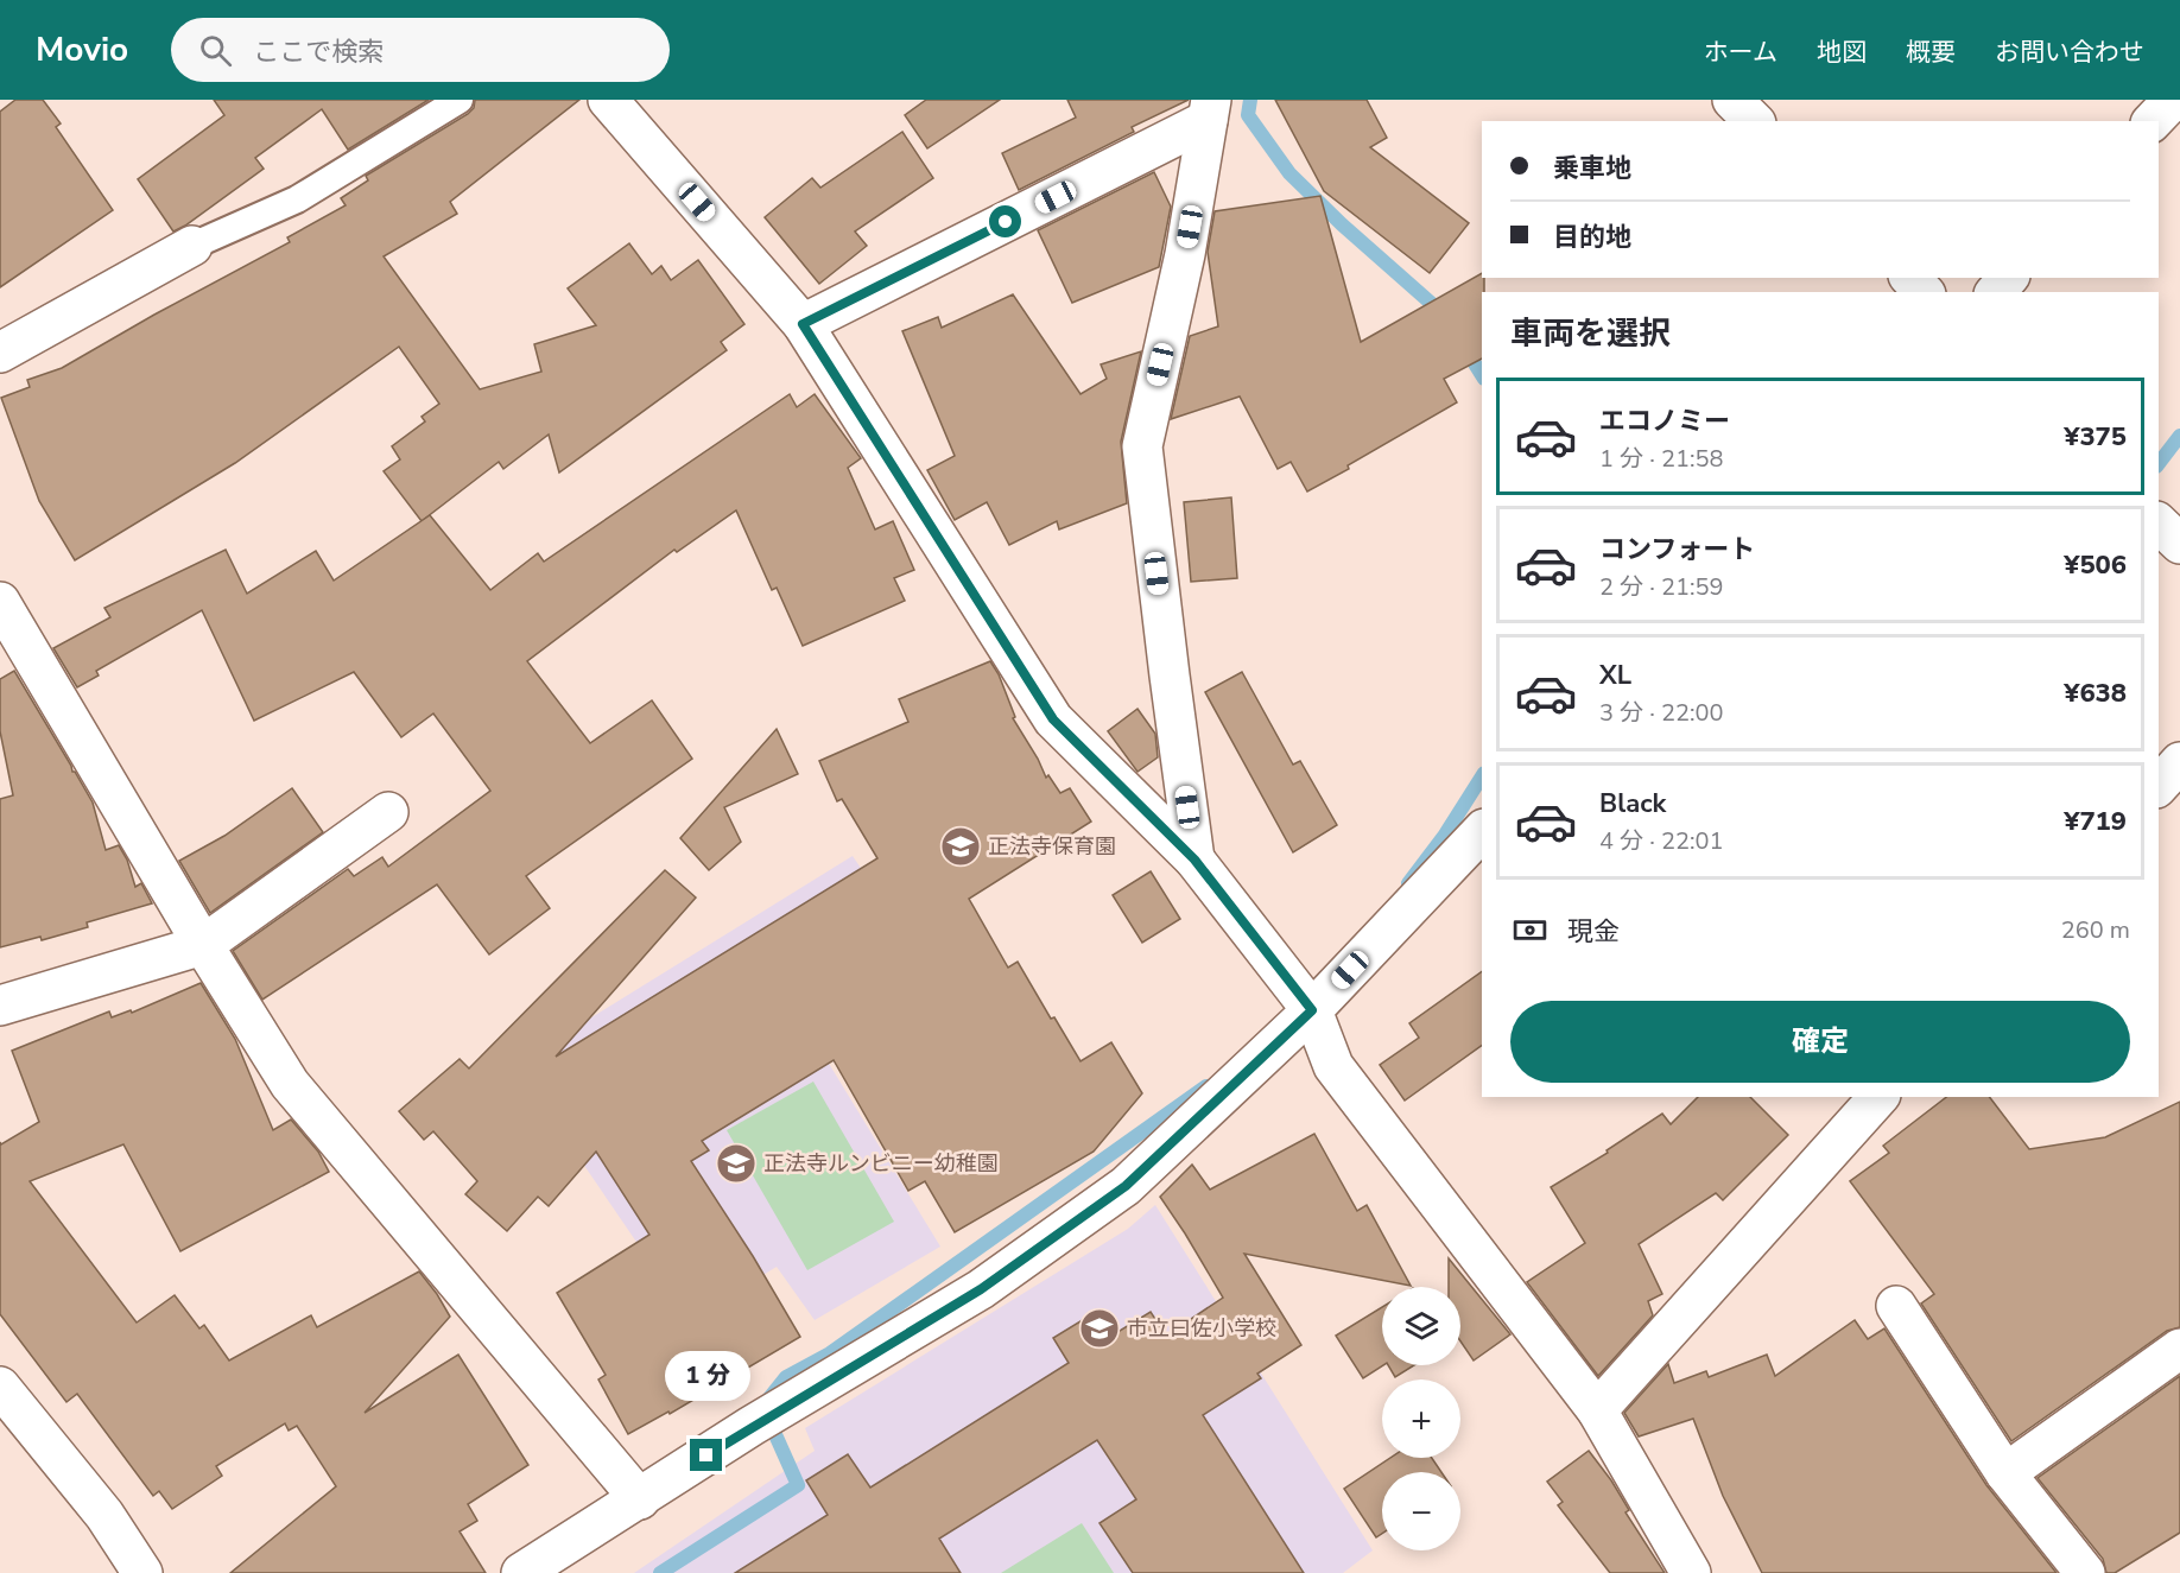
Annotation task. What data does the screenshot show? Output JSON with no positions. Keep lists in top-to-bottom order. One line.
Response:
{"places":{"school or university":["正法寺保育園","正法寺ルンビニー幼稚園","市立曰佐小学校"]},"page":{"header":"Movio","search":"ここで検索","nav":["ホーム","地図","概要","お問い合わせ"],"banner":["乗車地","目的地"],"heading":"車両を選択","list":[{"name":"エコノミー","note":"1 分 · 21:58","value":"¥375"},{"name":"コンフォート","note":"2 分 · 21:59","value":"¥506"},{"name":"XL","note":"3 分 · 22:00","value":"¥638"},{"name":"Black","note":"4 分 · 22:01","value":"¥719"}],"pay":["現金","260 m"],"buttons":"確定","map_buttons":["+","−"],"bubble":"1 分"}}
